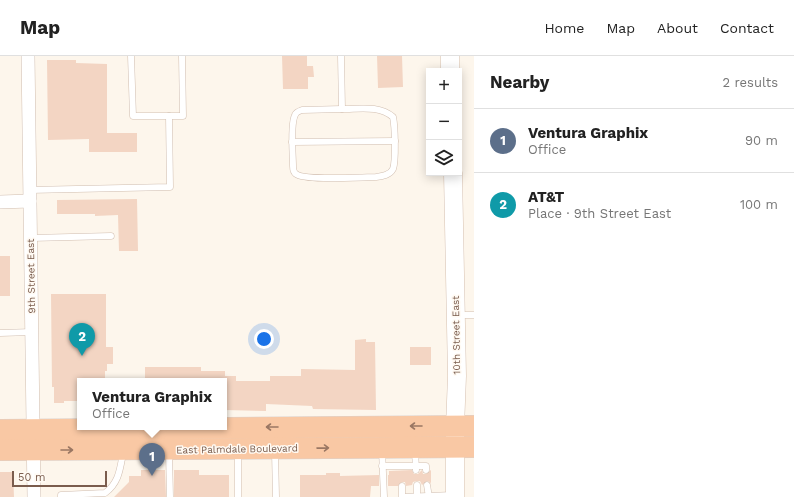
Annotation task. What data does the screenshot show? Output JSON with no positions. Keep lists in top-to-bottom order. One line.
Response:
{"streets":{"highway":["East Palmdale Boulevard"],"main road":["10th Street East"],"street":["9th Street East"]},"crossings":[["9th Street East","East Palmdale Boulevard"],["10th Street East","East Palmdale Boulevard"]],"scale_bar":"50 m","page":{"header":"Map","nav":["Home","Map","About","Contact"],"heading":["Nearby","2 results"],"map_buttons":["+","−"],"list":[{"mark":"1","name":"Ventura Graphix","note":"Office","value":"90 m"},{"mark":"2","name":"AT&T","note":"Place · 9th Street East","value":"100 m"}],"pins":["2","1"],"popup":["Ventura Graphix","Office"],"scale":"50 m"}}
